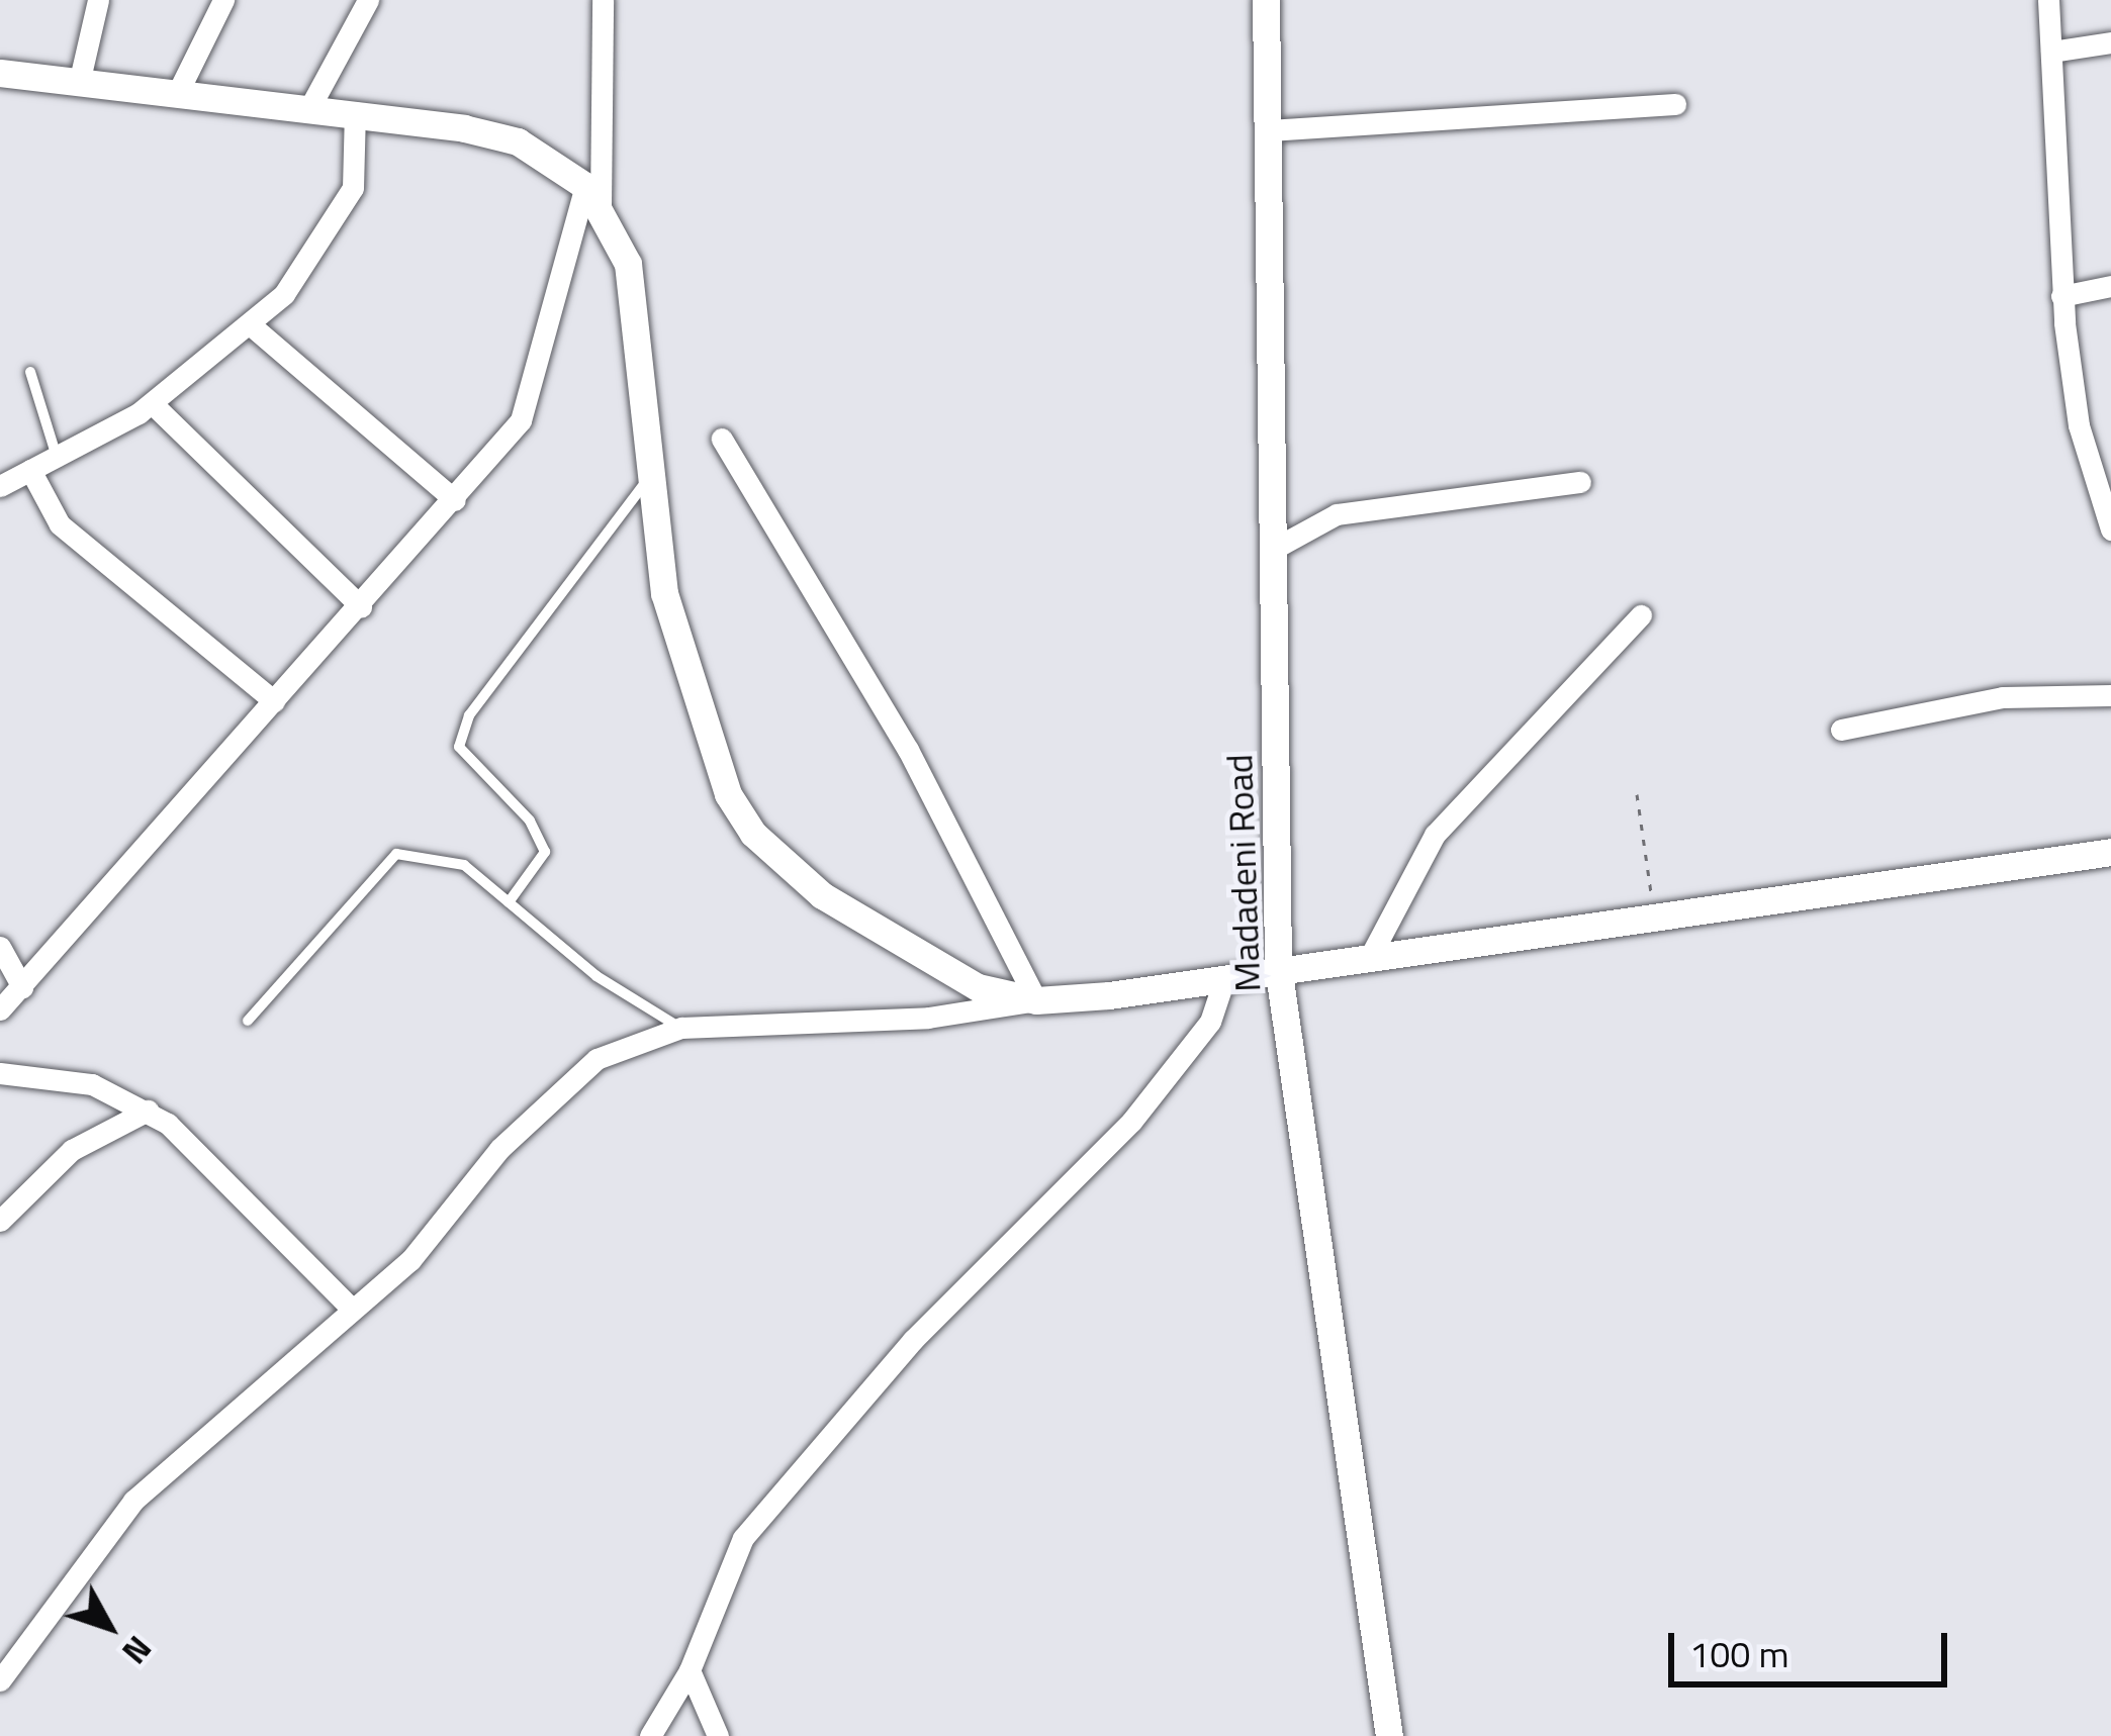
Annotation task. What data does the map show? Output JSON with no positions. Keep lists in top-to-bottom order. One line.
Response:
{"streets":{"street":["Madadeni Road"]},"scale_bar":"100 m","north":"bottom right"}
